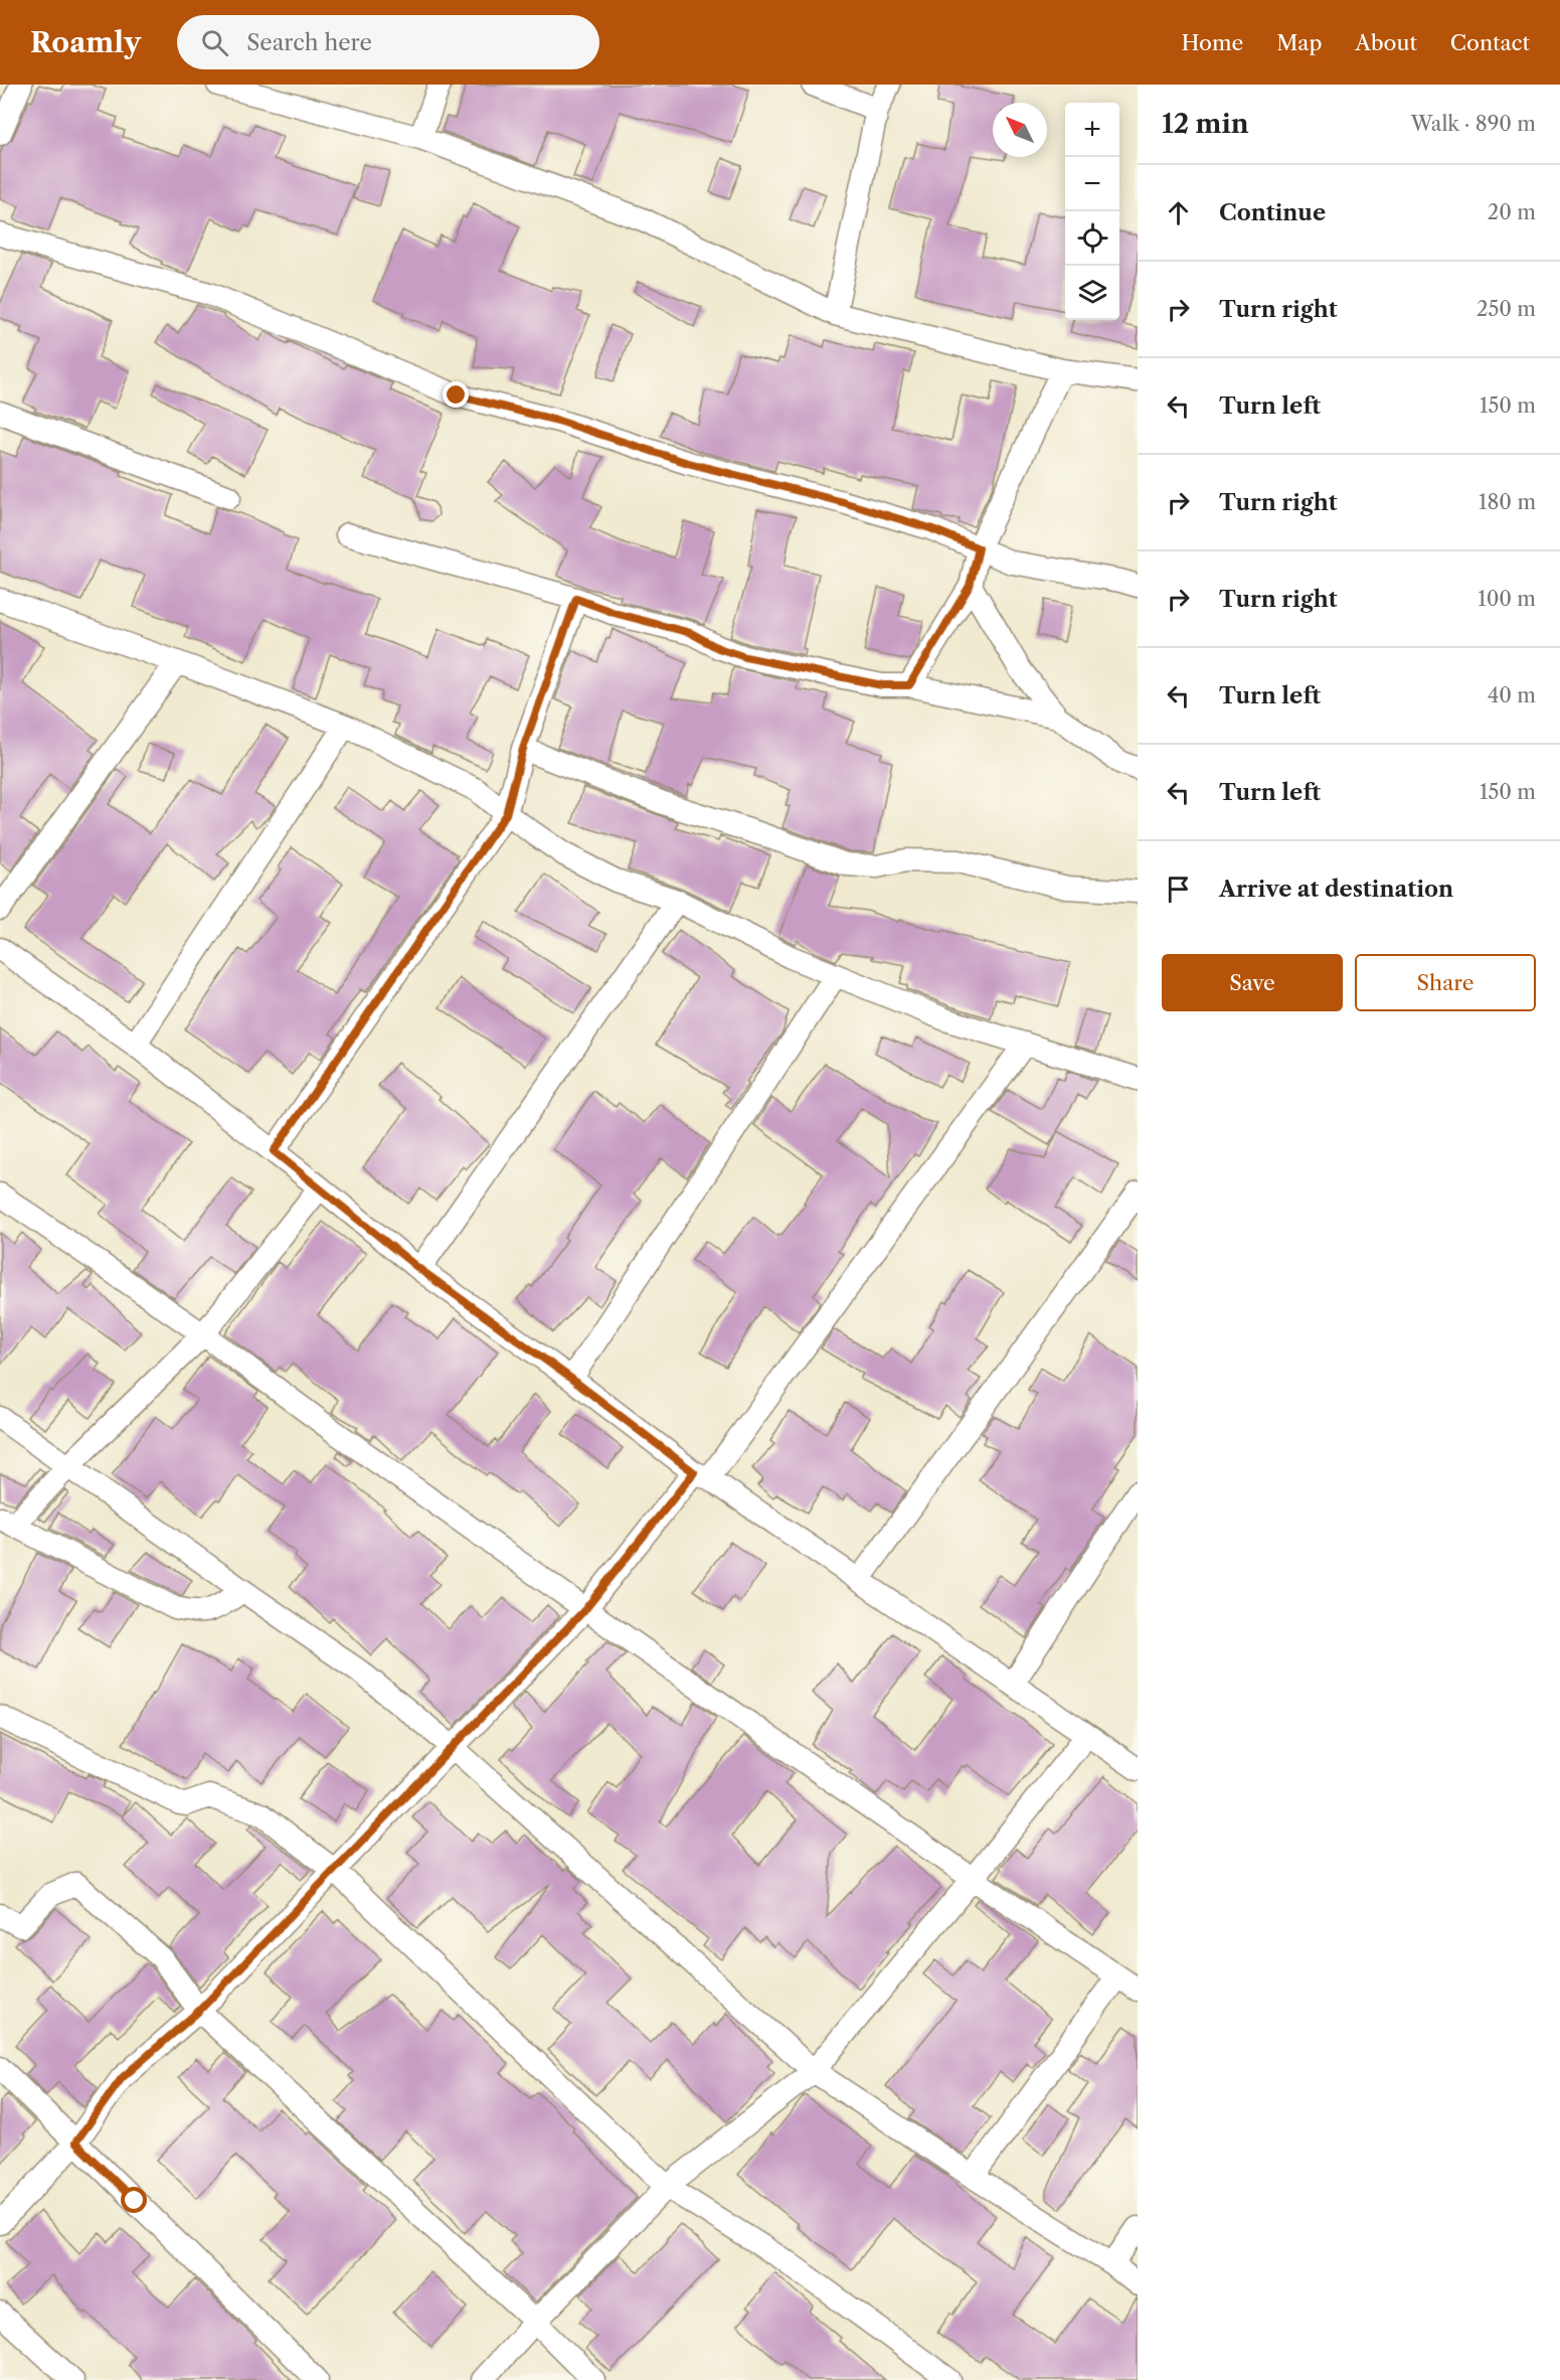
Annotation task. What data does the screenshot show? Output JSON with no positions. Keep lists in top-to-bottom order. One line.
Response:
{"north":"top left","page":{"header":"Roamly","search":"Search here","nav":["Home","Map","About","Contact"],"heading":["12 min","Walk · 890 m"],"map_buttons":["+","−"],"list":[["Continue","20 m"],["Turn right","250 m"],["Turn left","150 m"],["Turn right","180 m"],["Turn right","100 m"],["Turn left","40 m"],["Turn left","150 m"],"Arrive at destination"],"buttons":["Save","Share"]}}
